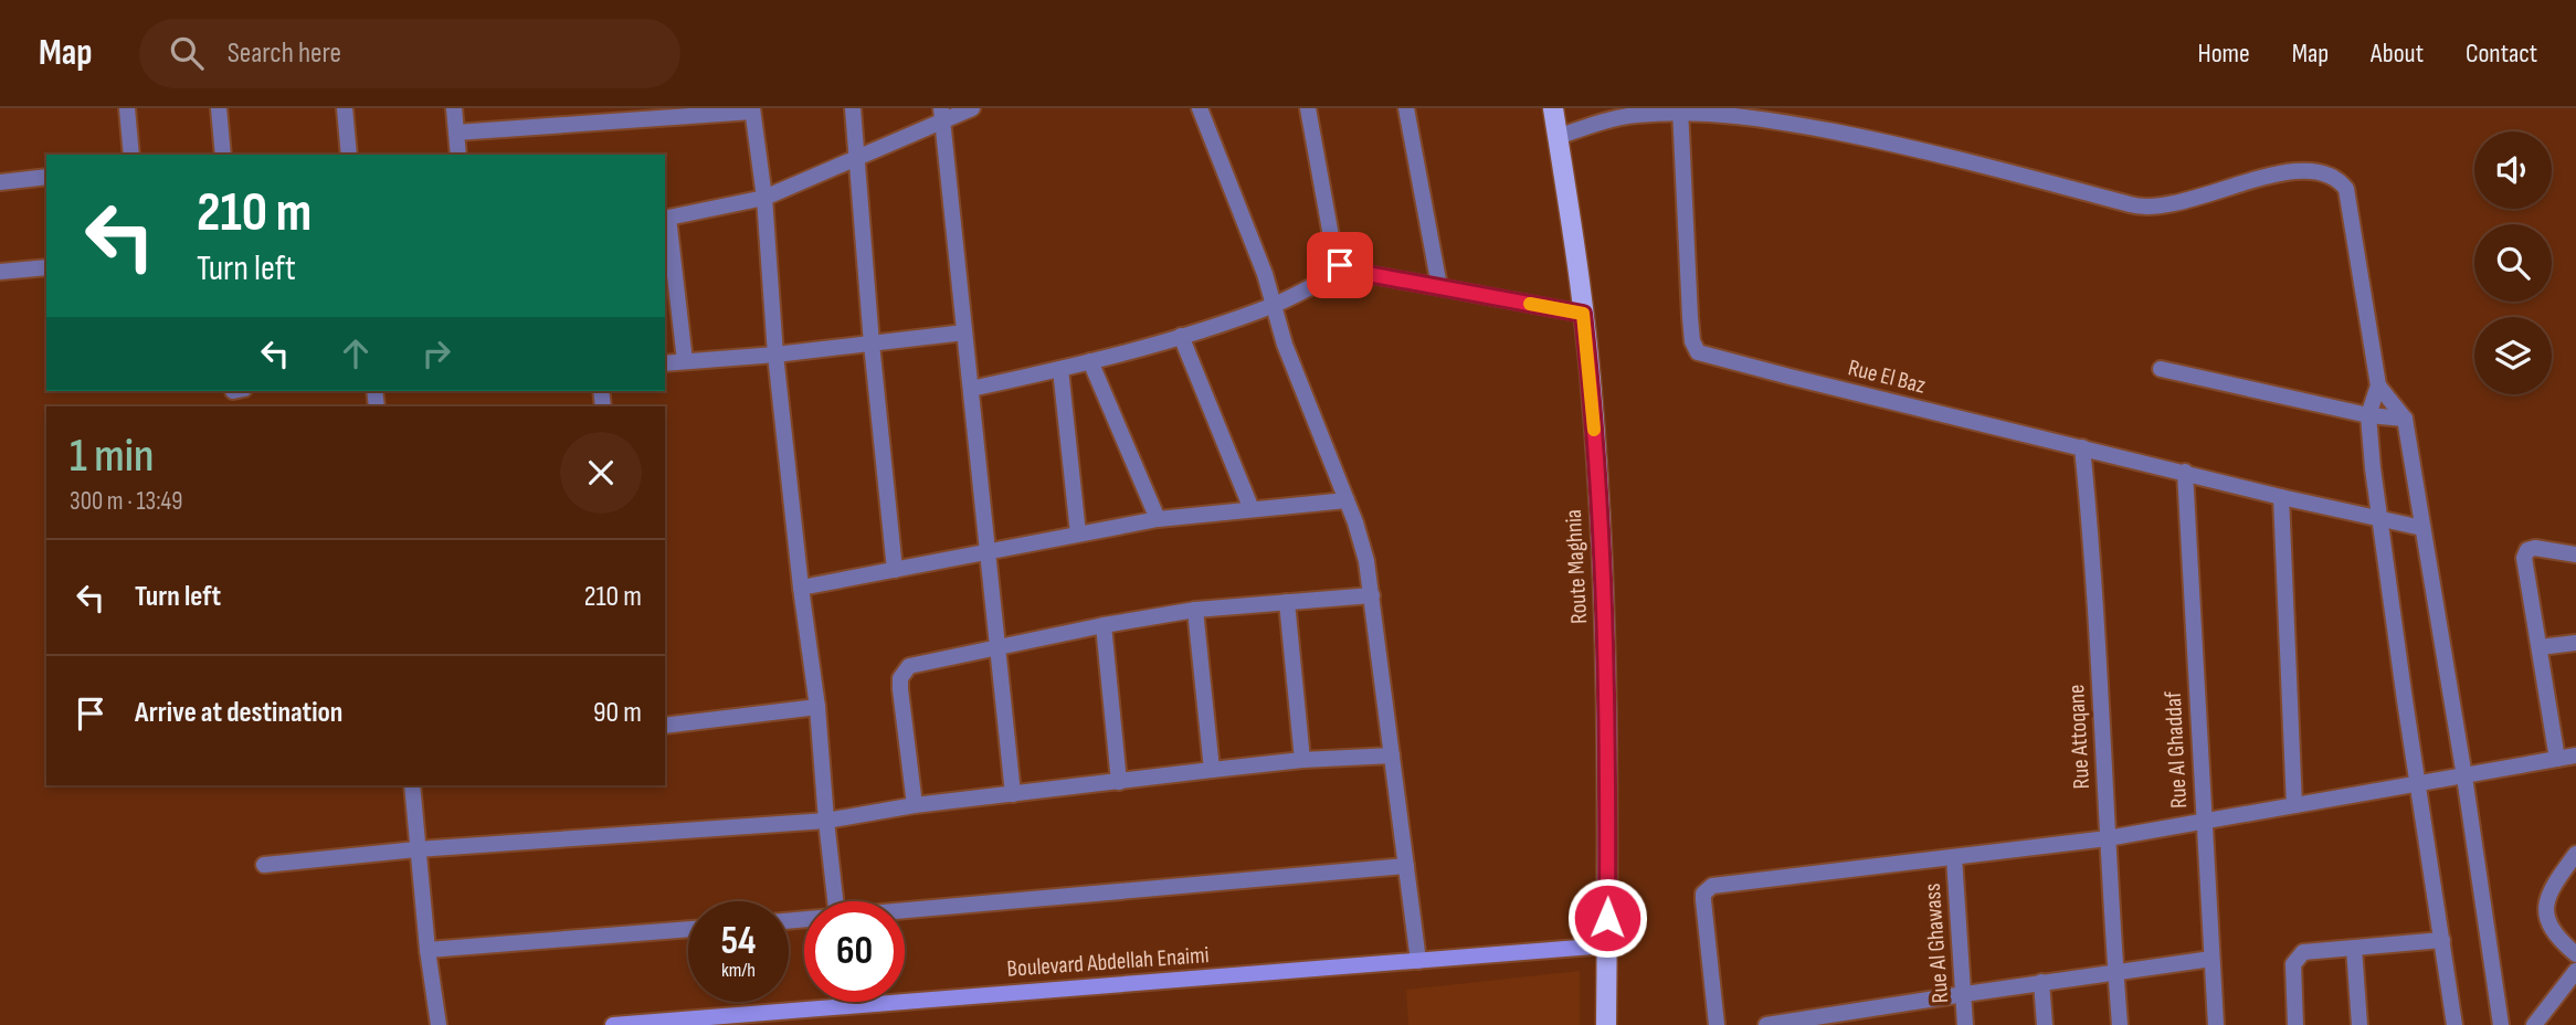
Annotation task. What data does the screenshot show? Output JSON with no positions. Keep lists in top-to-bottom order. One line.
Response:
{"streets":{"main road":["Route Maghnia"],"street":["Rue El Baz","Rue Attoqane","Rue Al Ghaddaf","Rue Al Ghawass","Boulevard Abdellah Enaimi"]},"crossings":[["Rue El Baz","Rue Attoqane"],["Rue El Baz","Rue Al Ghaddaf"],["Route Maghnia","Boulevard Abdellah Enaimi"]],"page":{"header":"Map","search":"Search here","nav":["Home","Map","About","Contact"],"turn":["210 m","Turn left"],"heading":["1 min","300 m · 13:49"],"list":[{"name":"Turn left","value":"210 m"},{"name":"Arrive at destination","value":"90 m"}],"speed":"54 km/h","limit":"60"}}
